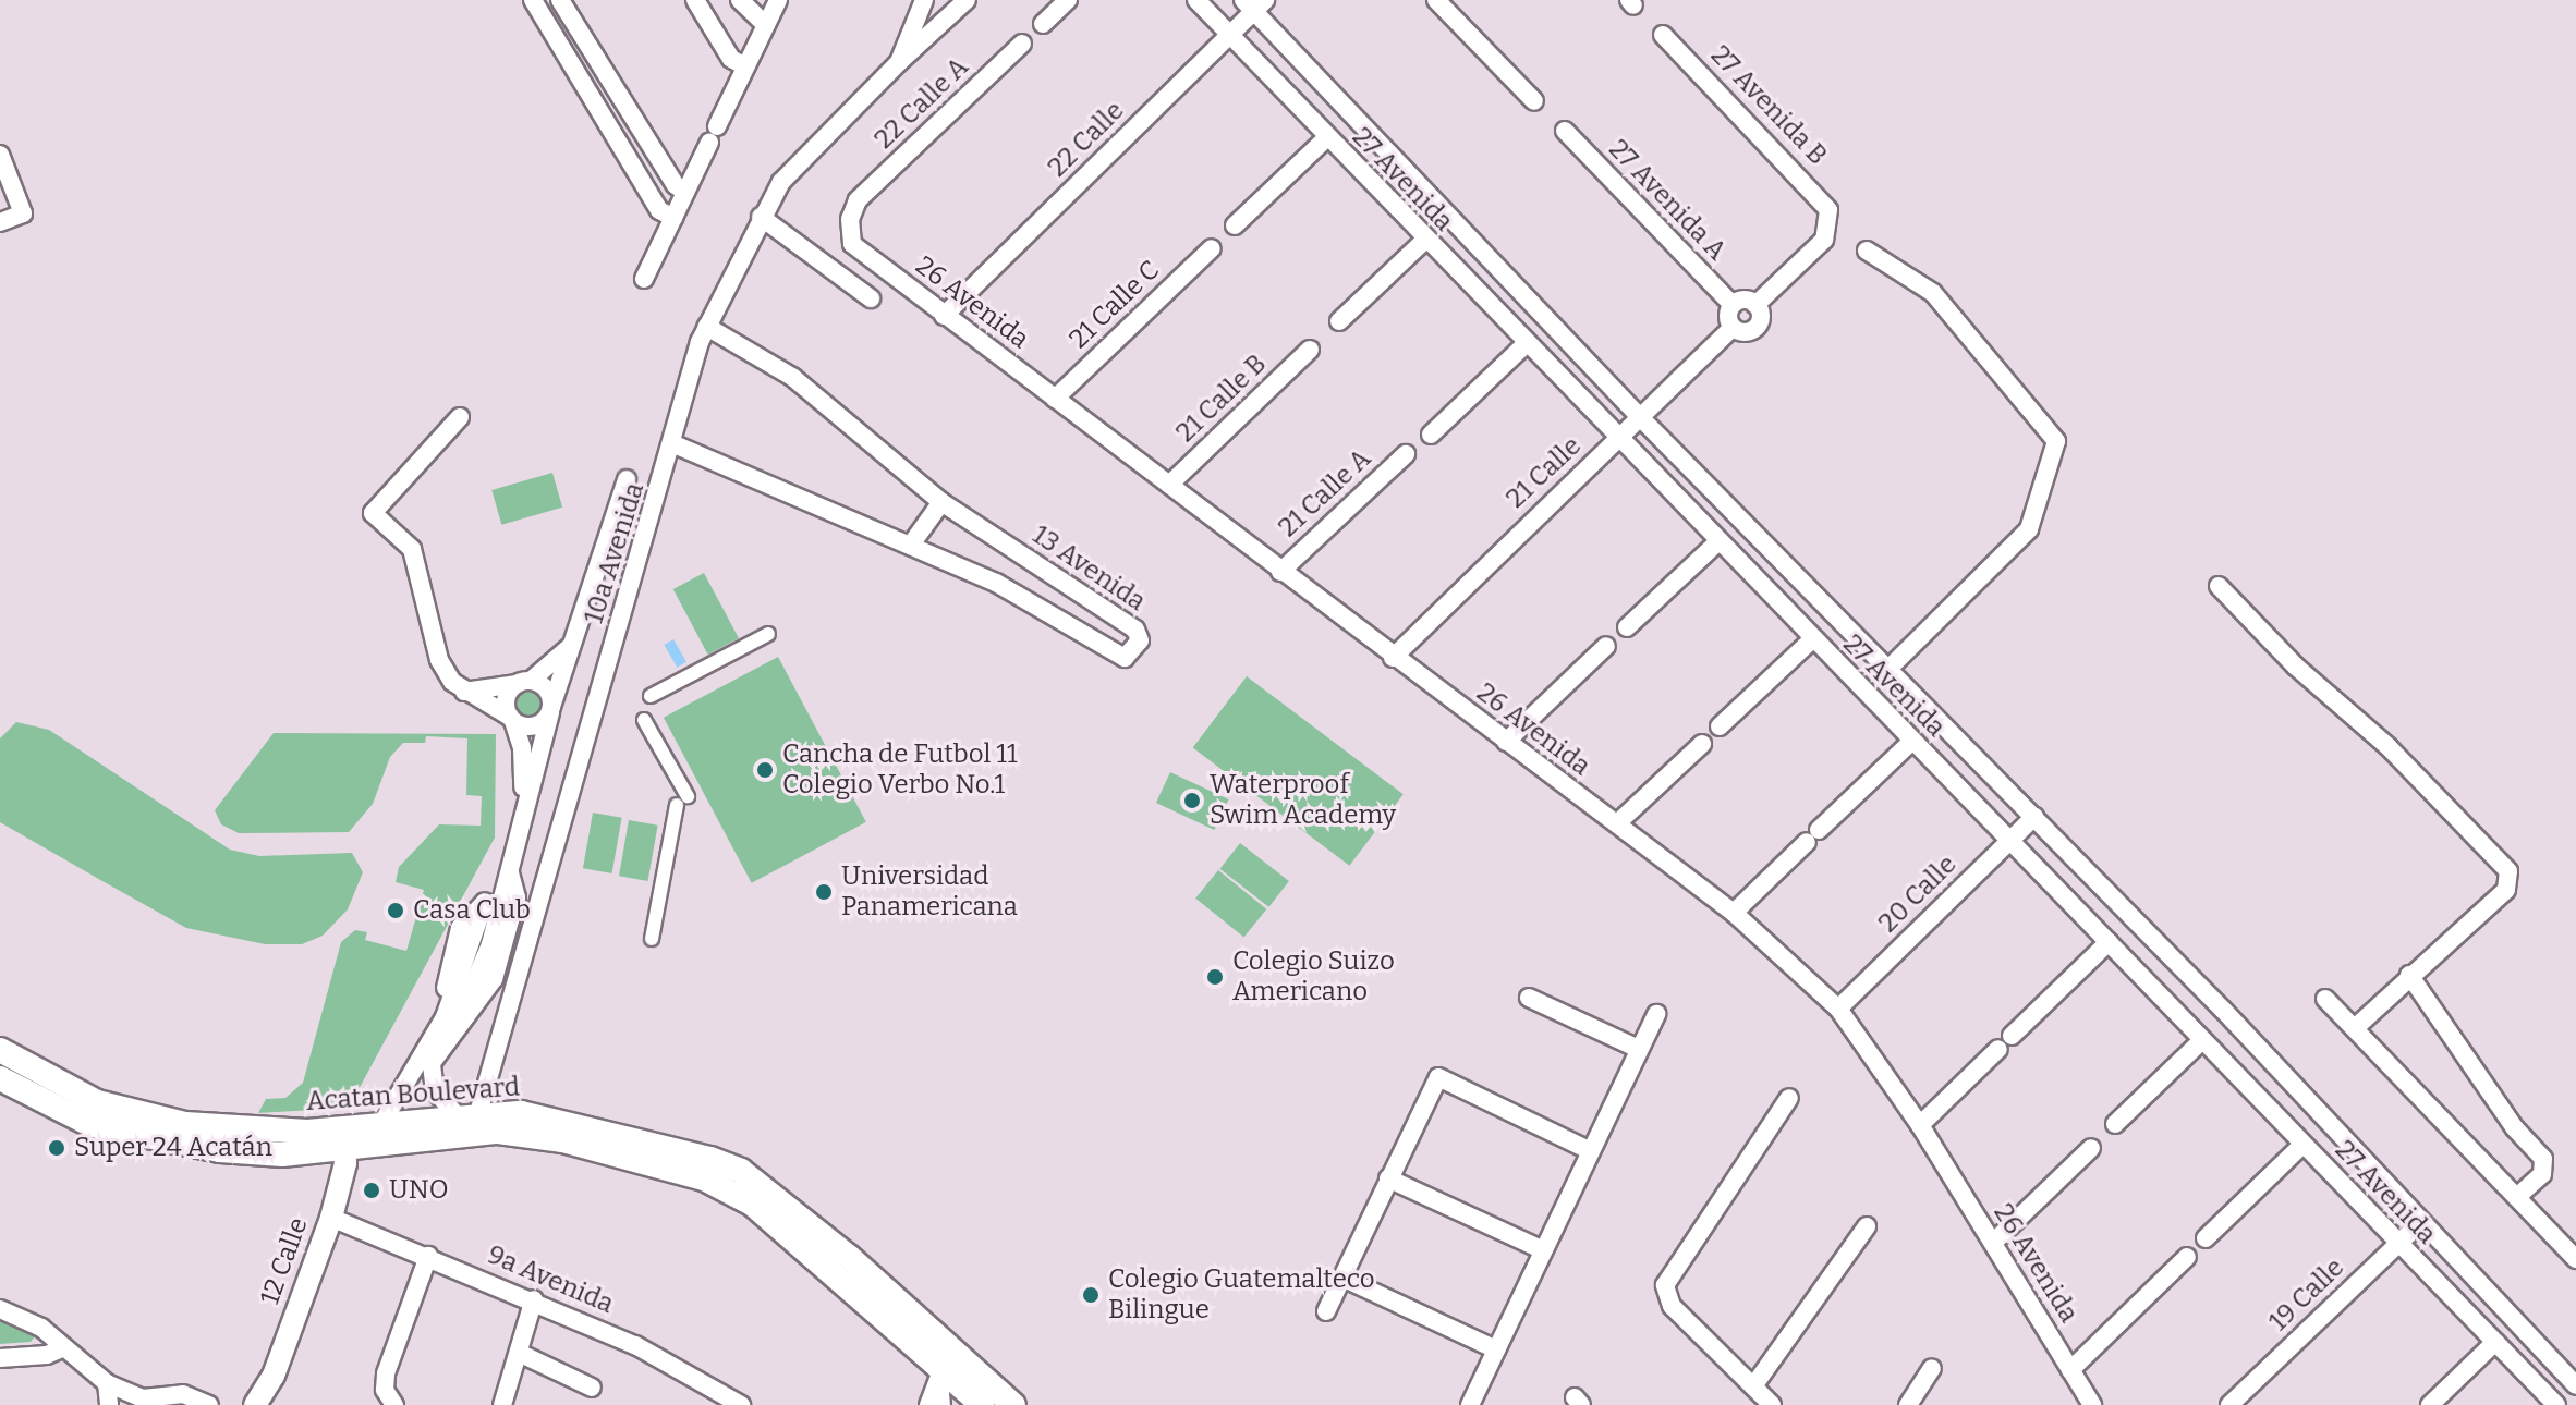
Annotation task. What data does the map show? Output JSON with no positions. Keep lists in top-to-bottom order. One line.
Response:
{"streets":{"main road":["Acatan Boulevard"],"street":["22 Calle A","27 Avenida B","22 Calle","27 Avenida","27 Avenida A","26 Avenida","21 Calle C","21 Calle B","21 Calle","21 Calle A","10a Avenida","13 Avenida","20 Calle","12 Calle","9a Avenida","19 Calle"]},"crossings":[["22 Calle A","26 Avenida"],["27 Avenida B","27 Avenida A"],["27 Avenida B","21 Calle"],["22 Calle","27 Avenida"],["22 Calle","26 Avenida"],["27 Avenida","21 Calle"],["27 Avenida","20 Calle"],["27 Avenida","19 Calle"],["27 Avenida A","21 Calle"],["26 Avenida","21 Calle C"],["26 Avenida","21 Calle B"],["26 Avenida","21 Calle"],["26 Avenida","21 Calle A"],["26 Avenida","20 Calle"],["10a Avenida","13 Avenida"],["10a Avenida","Acatan Boulevard"],["Acatan Boulevard","12 Calle"],["12 Calle","9a Avenida"]],"places":["Cancha de Futbol 11 Colegio Verbo No.1","Waterproof Swim Academy","Universidad Panamericana","Casa Club","Colegio Suizo Americano","Super 24 Acatán","UNO","Colegio Guatemalteco Bilingue"]}
